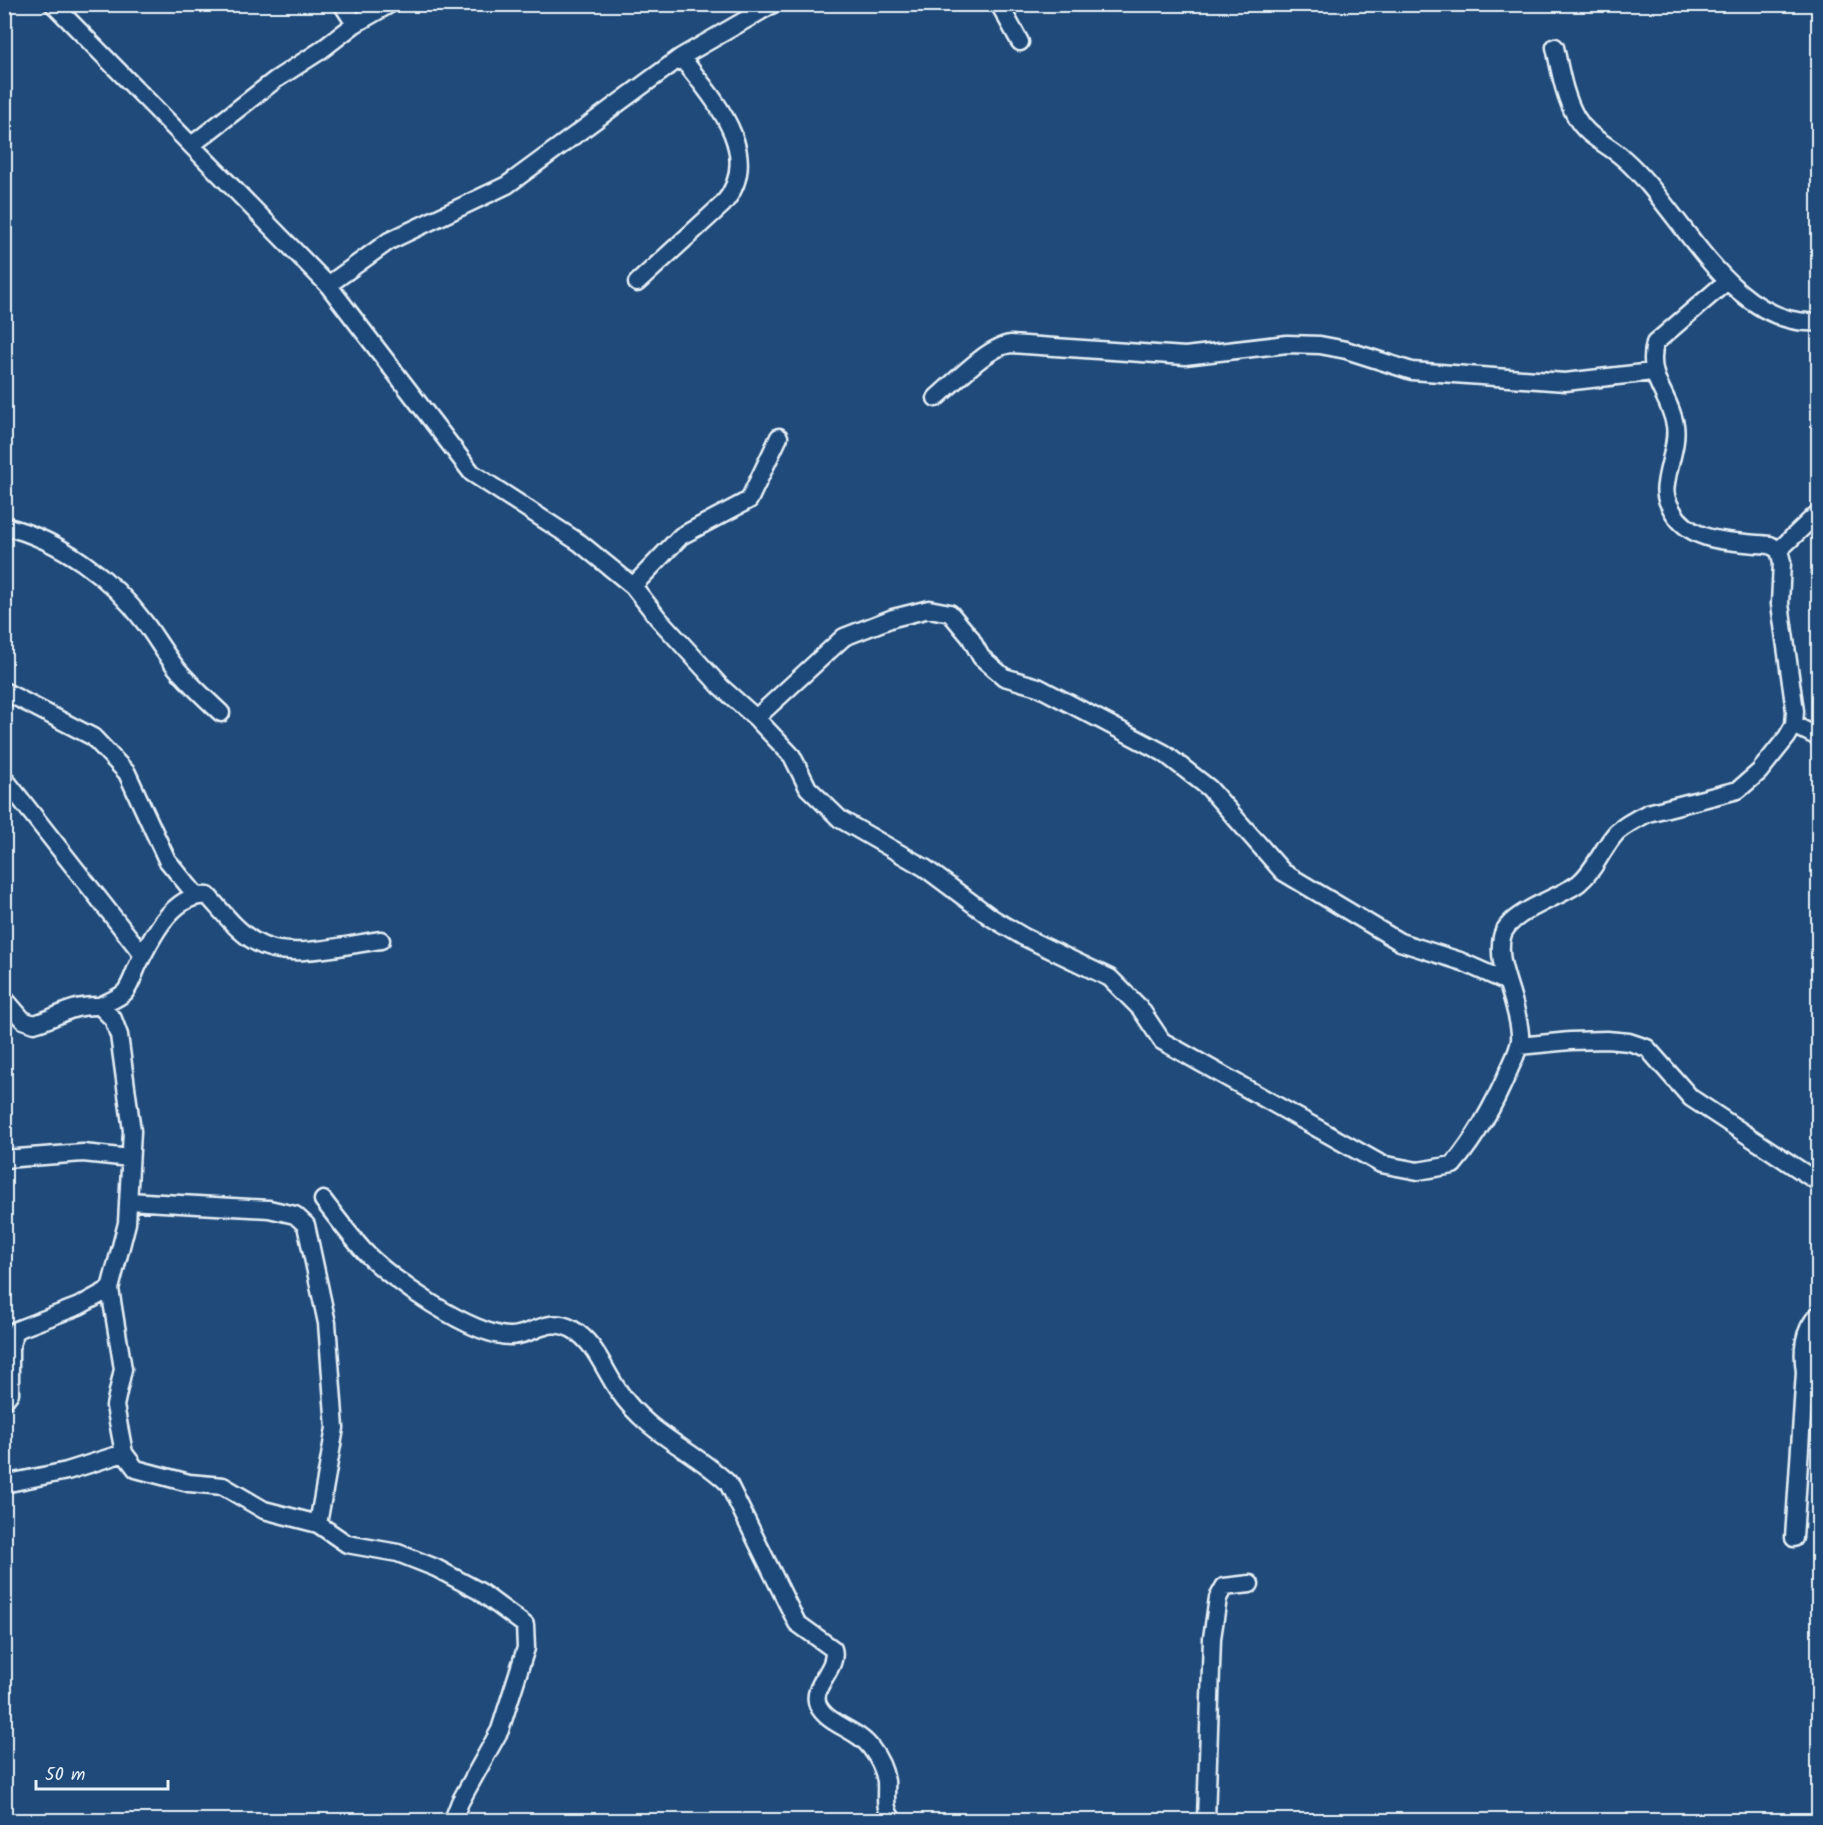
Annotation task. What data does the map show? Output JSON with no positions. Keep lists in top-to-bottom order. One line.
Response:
{"scale_bar":"50 m"}
